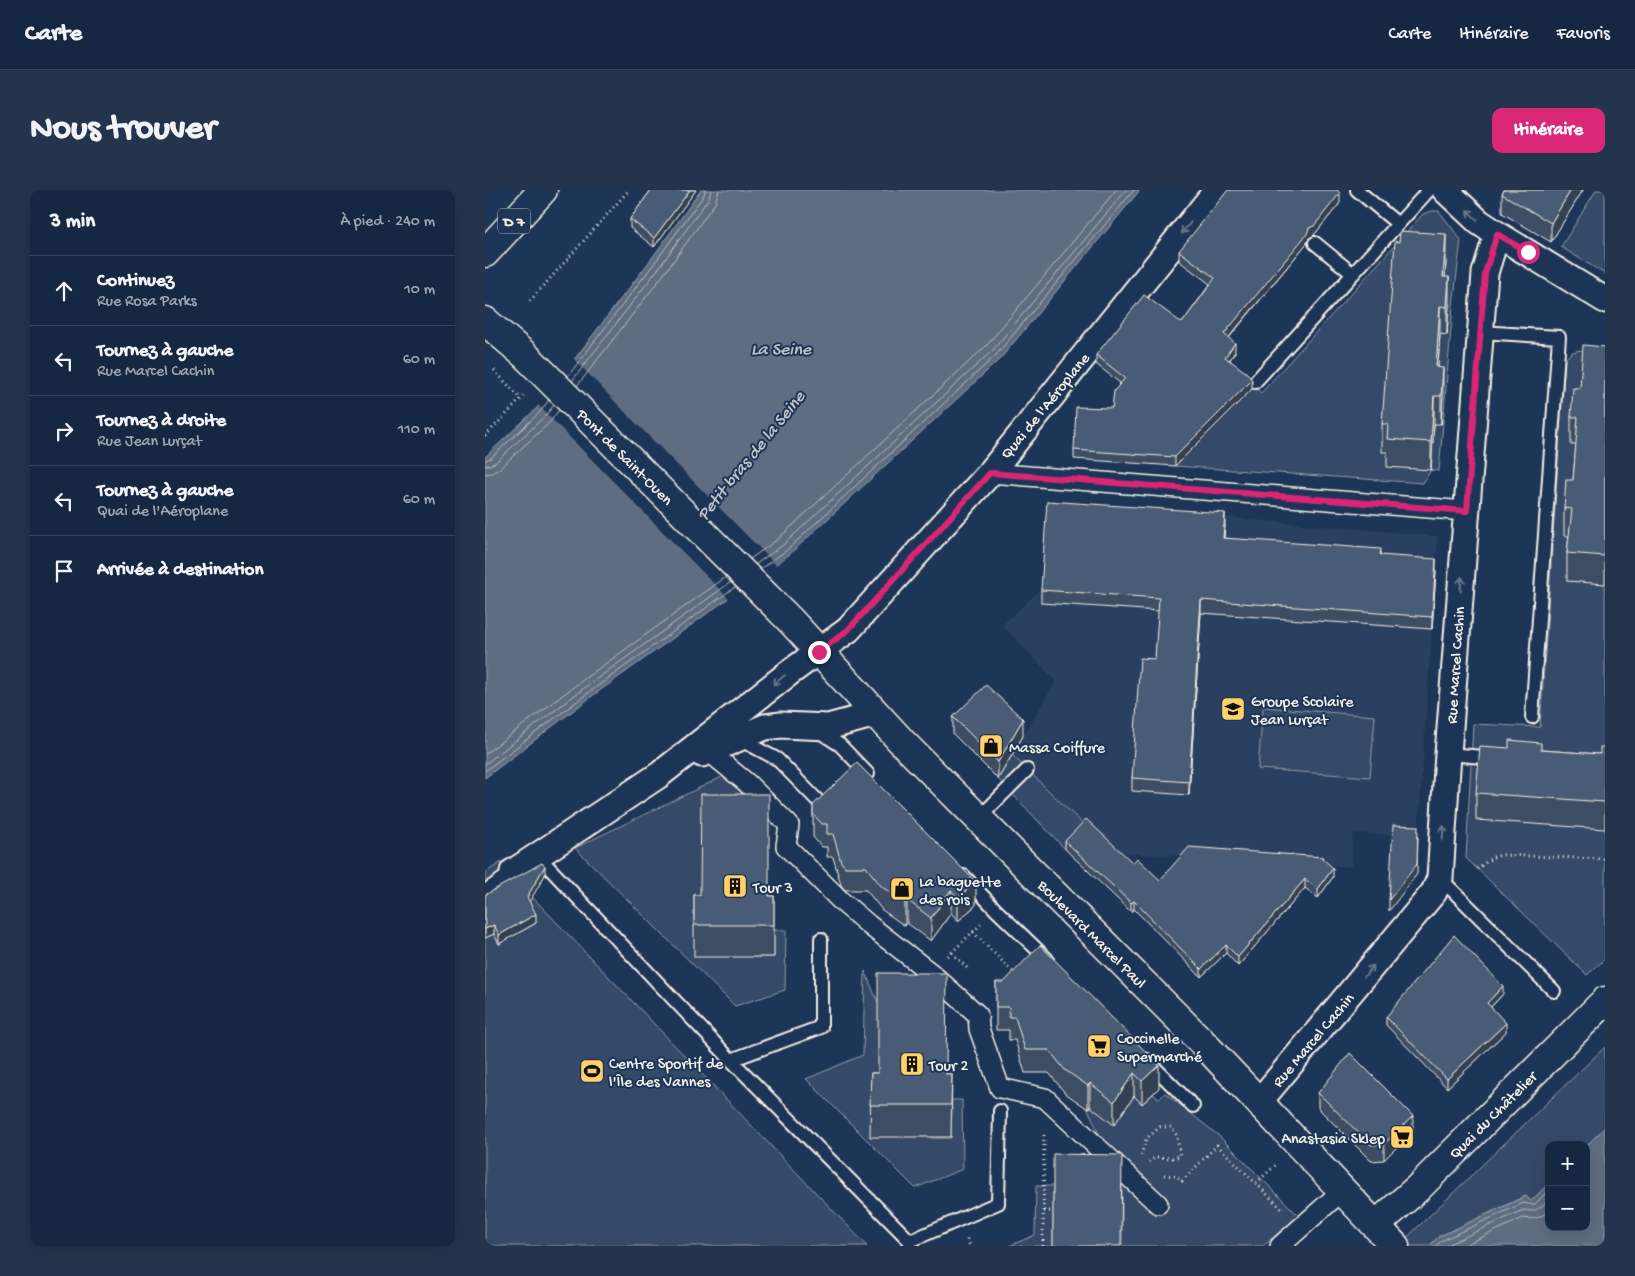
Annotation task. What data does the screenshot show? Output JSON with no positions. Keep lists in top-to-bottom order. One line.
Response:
{"streets":{"main road":["D 7","Pont de Saint-Ouen","Boulevard Marcel Paul","Quai du Châtelier"],"street":["Quai de l'Aéroplane","Rue Marcel Cachin"]},"crossings":[["Quai de l'Aéroplane","Boulevard Marcel Paul"],["Pont de Saint-Ouen","Boulevard Marcel Paul"],["Rue Marcel Cachin","Boulevard Marcel Paul"],["Boulevard Marcel Paul","Quai du Châtelier"]],"one_way":["Quai de l'Aéroplane","Rue Marcel Cachin"],"water":["La Seine","Petit bras de la Seine"],"places":{"school or university":["Groupe Scolaire Jean Lurçat"],"shop":["Massa Coiffure","La baguette des rois"],"building":["Tour 3","Tour 2"],"supermarket":["Coccinelle Supermarché","Anastasia Sklep"],"sports":["Centre Sportif de l'Île des Vannes"]},"page":{"header":"Carte","nav":["Carte","Itinéraire","Favoris"],"buttons":"Itinéraire","title":"Nous trouver","heading":["3 min","À pied · 240 m"],"list":[["Continuez","Rue Rosa Parks","10 m"],["Tournez à gauche","Rue Marcel Cachin","60 m"],["Tournez à droite","Rue Jean Lurçat","110 m"],["Tournez à gauche","Quai de l'Aéroplane","60 m"],"Arrivée à destination"],"map_buttons":["+","−"]}}
